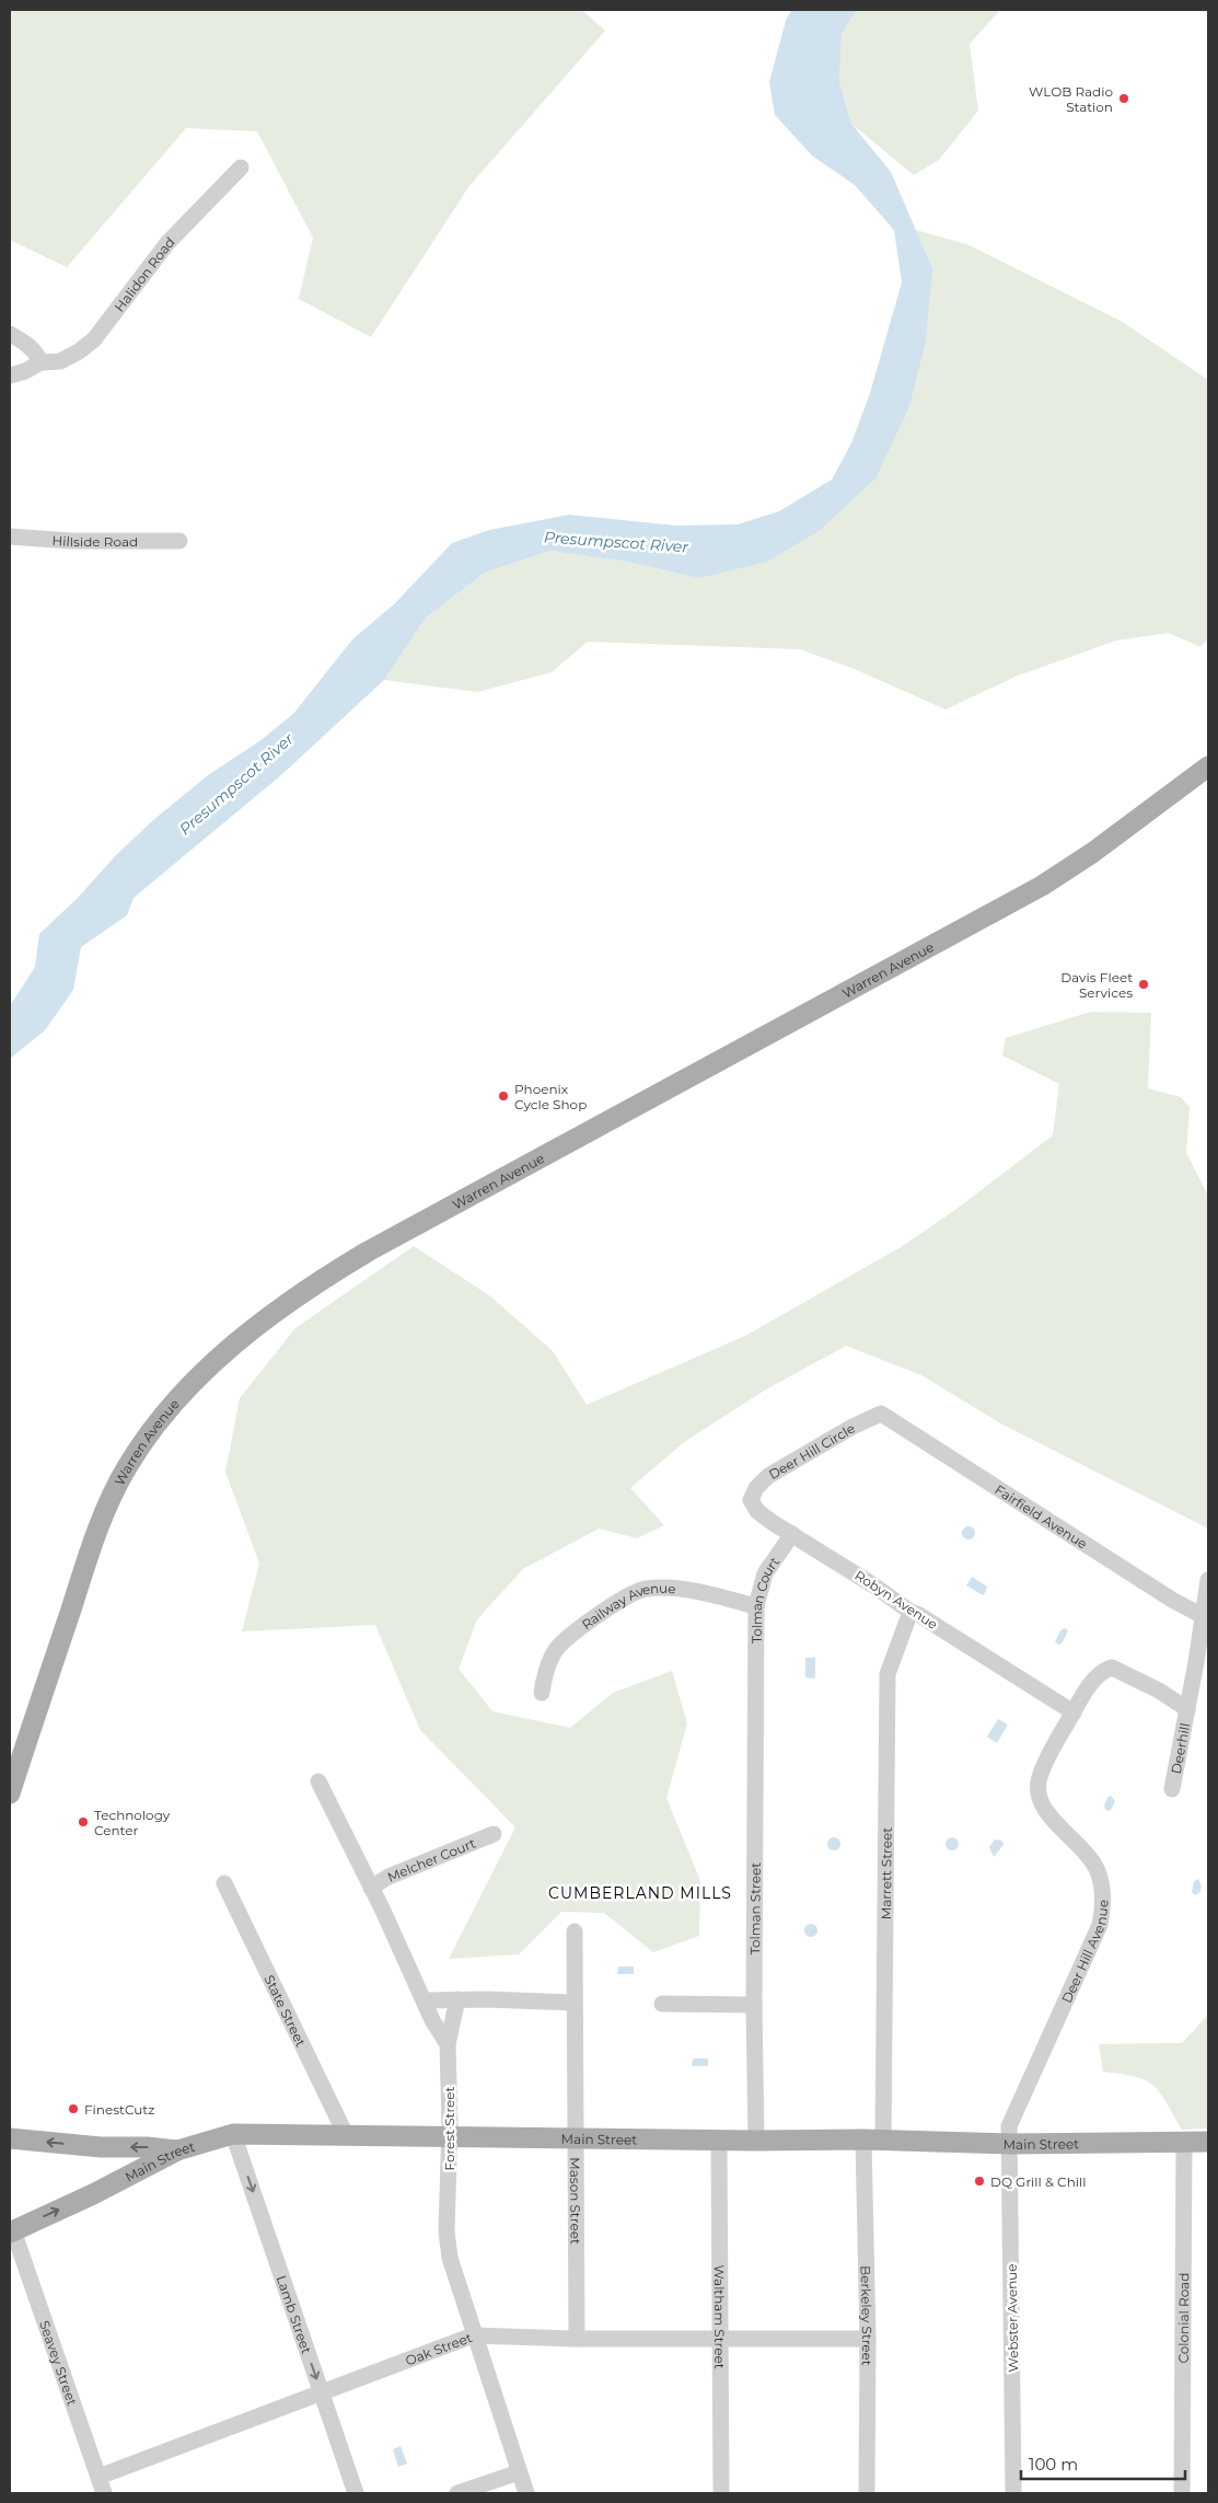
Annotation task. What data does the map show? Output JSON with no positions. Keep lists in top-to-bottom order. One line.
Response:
{"streets":{"main road":["Warren Avenue","Main Street"],"street":["Halidon Road","Hillside Road","Deer Hill Circle","Fairfield Avenue","Robyn Avenue","Tolman Court","Railway Avenue","Deerhill","Melcher Court","Marrett Street","Tolman Street","Deer Hill Avenue","State Street","Forest Street","Mason Street","Lamb Street","Waltham Street","Berkeley Street","Webster Avenue","Colonial Road","Oak Street","Seavey Street"]},"crossings":[["Deer Hill Circle","Fairfield Avenue"],["Deer Hill Circle","Robyn Avenue"],["Robyn Avenue","Tolman Court"],["Robyn Avenue","Marrett Street"],["Robyn Avenue","Deer Hill Avenue"],["Tolman Court","Railway Avenue"],["Tolman Court","Tolman Street"],["Marrett Street","Main Street"],["Marrett Street","Berkeley Street"],["Tolman Street","Main Street"],["Deer Hill Avenue","Main Street"],["Deer Hill Avenue","Webster Avenue"],["State Street","Main Street"],["Forest Street","Main Street"],["Forest Street","Oak Street"],["Main Street","Mason Street"],["Main Street","Lamb Street"],["Main Street","Waltham Street"],["Main Street","Berkeley Street"],["Main Street","Webster Avenue"],["Main Street","Colonial Road"],["Main Street","Seavey Street"],["Mason Street","Oak Street"],["Lamb Street","Oak Street"],["Waltham Street","Oak Street"],["Berkeley Street","Oak Street"],["Oak Street","Seavey Street"]],"one_way":["Lamb Street"],"districts":["CUMBERLAND MILLS"],"water":["Presumpscot River"],"places":["WLOB Radio Station","Davis Fleet Services","Phoenix Cycle Shop","Technology Center","FinestCutz","DQ Grill & Chill"],"scale_bar":"100 m"}
